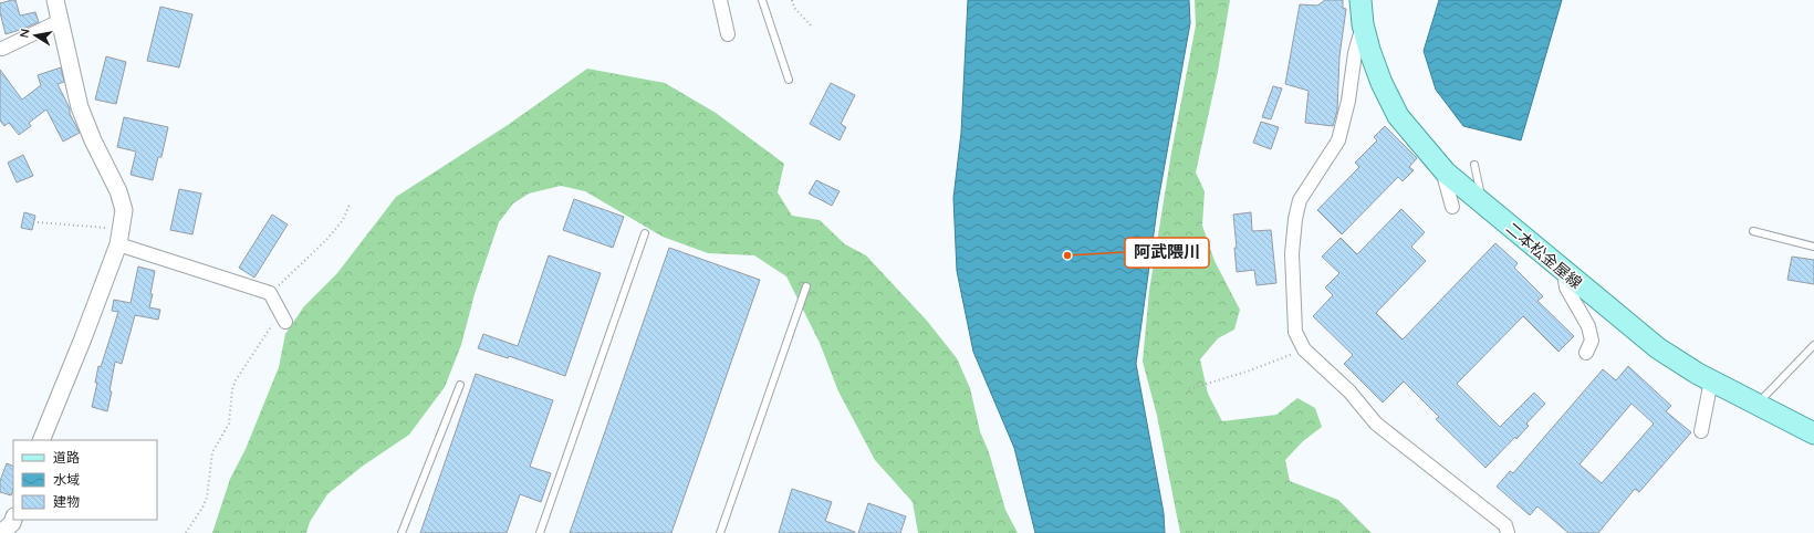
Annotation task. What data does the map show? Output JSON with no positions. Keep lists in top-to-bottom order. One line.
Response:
{"streets":{"main road":["二本松金屋線"]},"places":["阿武隈川"],"legend":["道路","水域","建物"],"north":"left"}
